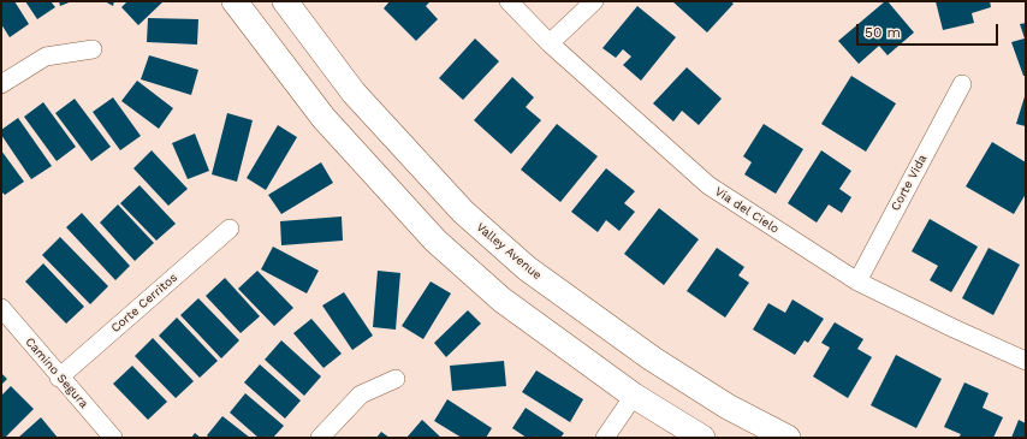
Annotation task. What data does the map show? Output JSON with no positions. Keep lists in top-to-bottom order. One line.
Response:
{"streets":{"main road":["Valley Avenue"],"street":["Corte Vida","Via del Cielo","Corte Cerritos","Camino Segura"]},"crossings":[["Corte Vida","Via del Cielo"],["Corte Cerritos","Camino Segura"]],"scale_bar":"50 m"}
